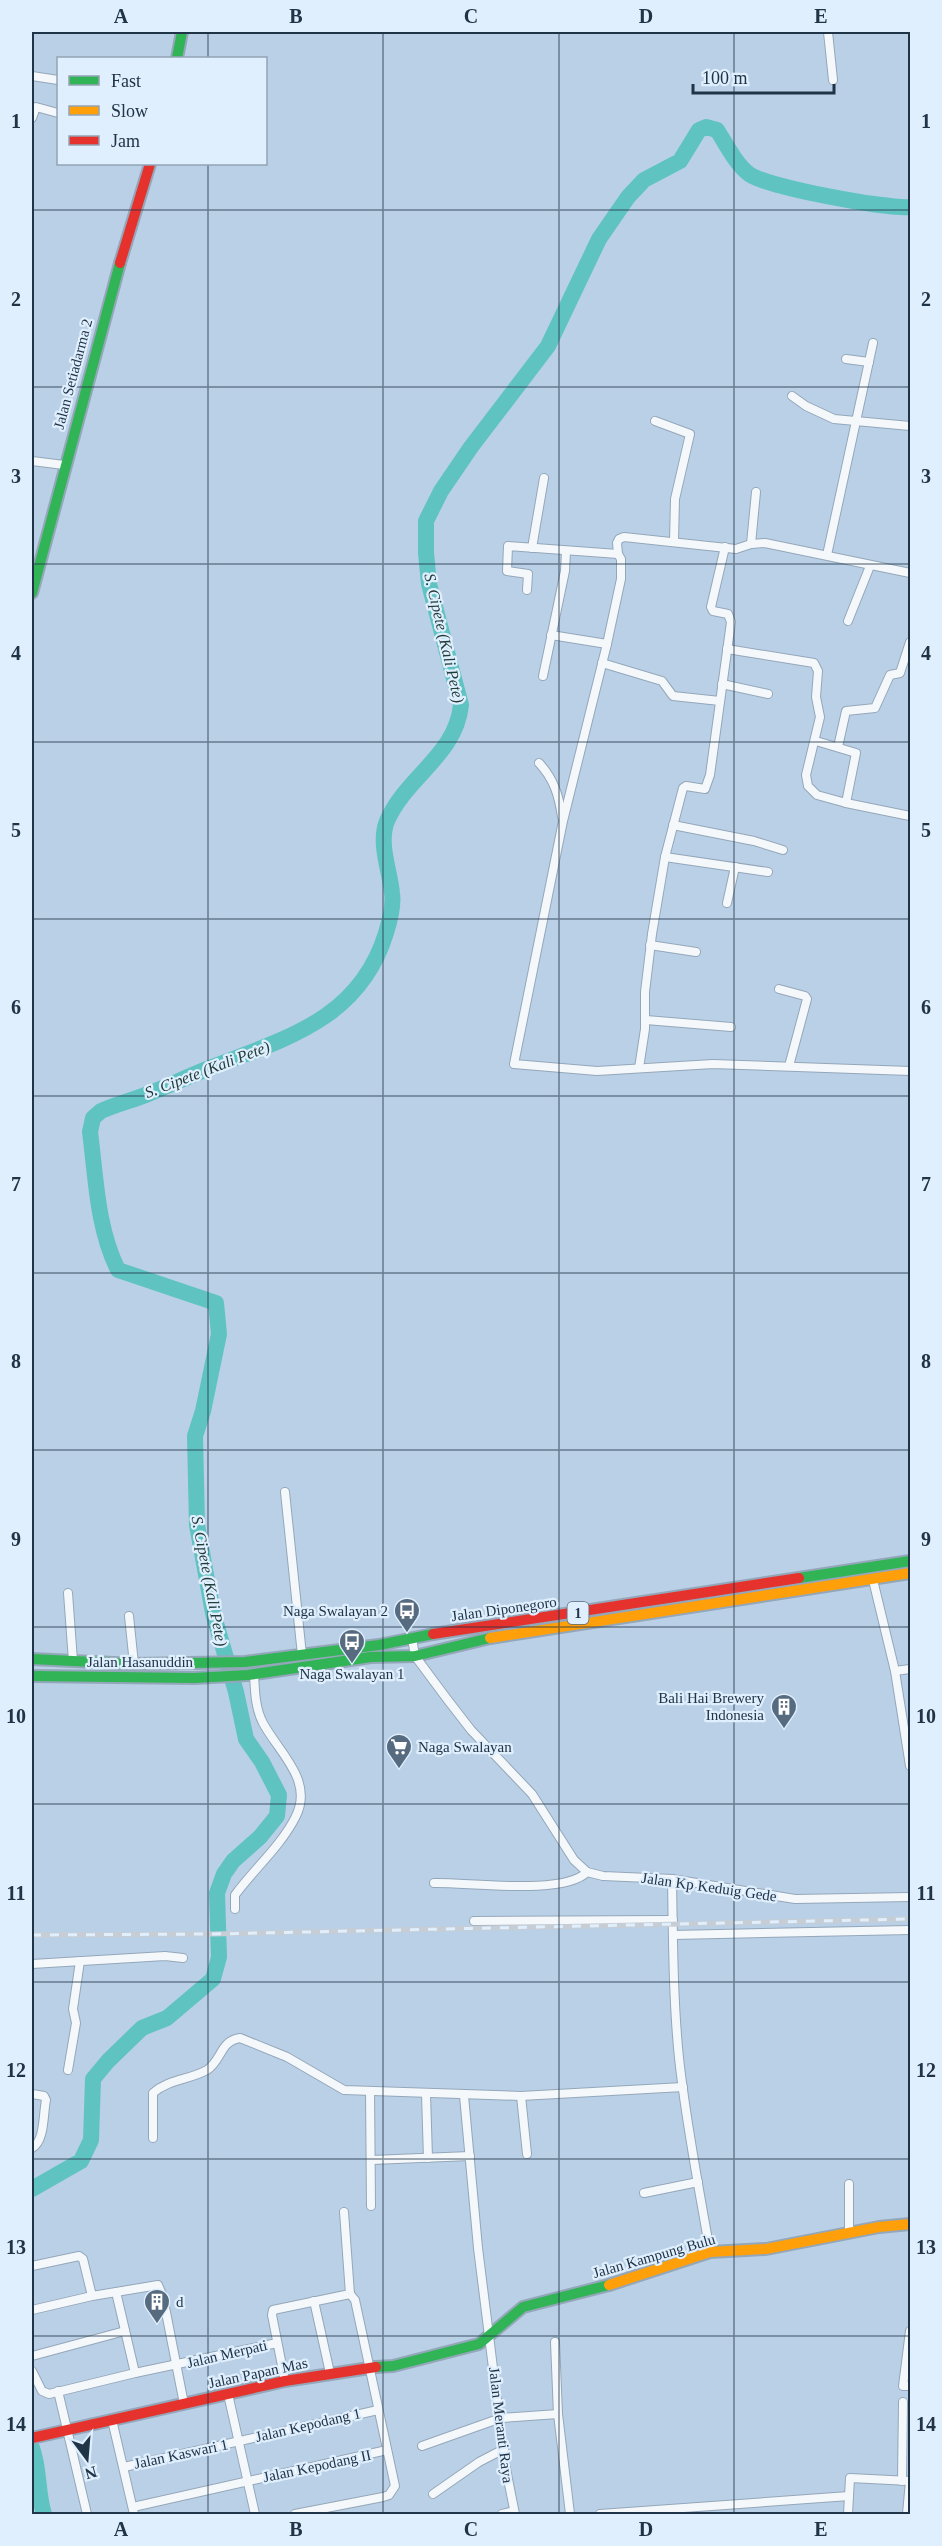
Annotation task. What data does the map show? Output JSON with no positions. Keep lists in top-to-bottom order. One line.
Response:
{"streets":{"main road":["Jalan Setiadarma 2","Jalan Diponegoro","1","Jalan Hasanuddin","Jalan Kampung Bulu","Jalan Papan Mas"],"street":["Jalan Kp Keduig Gede","Jalan Merpati","Jalan Kepodang 1","Jalan Meranti Raya","Jalan Kaswari 1","Jalan Kepodang II"]},"crossings":[["Jalan Diponegoro","Jalan Hasanuddin"],["Jalan Kampung Bulu","Jalan Papan Mas"],["Jalan Kampung Bulu","Jalan Meranti Raya"],["Jalan Papan Mas","Jalan Meranti Raya"],["Jalan Kepodang 1","Jalan Kaswari 1"]],"water":["S. Cipete (Kali Pete)"],"places":{"bus stop":["Naga Swalayan 2","Naga Swalayan 1"],"building":["Bali Hai Brewery Indonesia","d"],"supermarket":["Naga Swalayan"]},"legend":["Fast","Slow","Jam"],"scale_bar":"100 m","north":"bottom","grid":{"columns":["A","B","C","D","E"],"rows":["1","2","3","4","5","6","7","8","9","10","11","12","13","14"]}}
